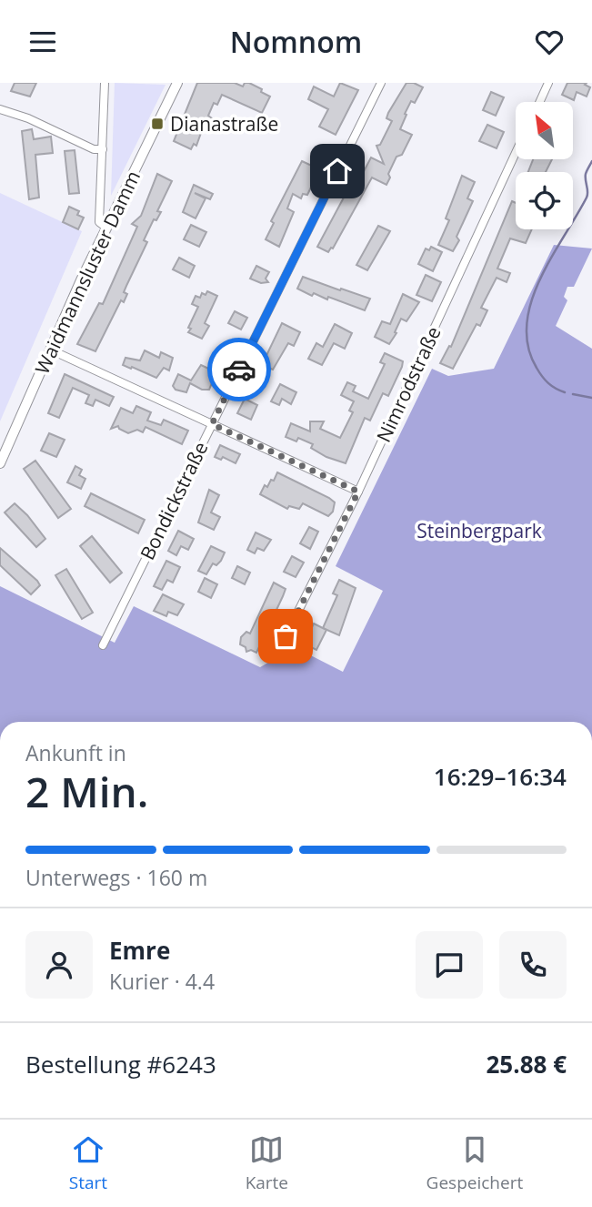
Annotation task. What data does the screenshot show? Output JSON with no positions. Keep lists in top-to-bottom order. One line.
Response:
{"streets":{"main road":["Waidmannsluster Damm"],"street":["Nimrodstraße","Bondickstraße"]},"parks":["Steinbergpark"],"places":{"transit":["Dianastraße"]},"north":"top left","page":{"header":"Nomnom","heading":["2 Min.","Ankunft in","16:29–16:34"],"panel":["Emre","Kurier · 4.4","Bestellung #6243","25.88 €"],"bar":"Unterwegs · 160 m","tabs":["Start","Karte","Gespeichert"]}}
